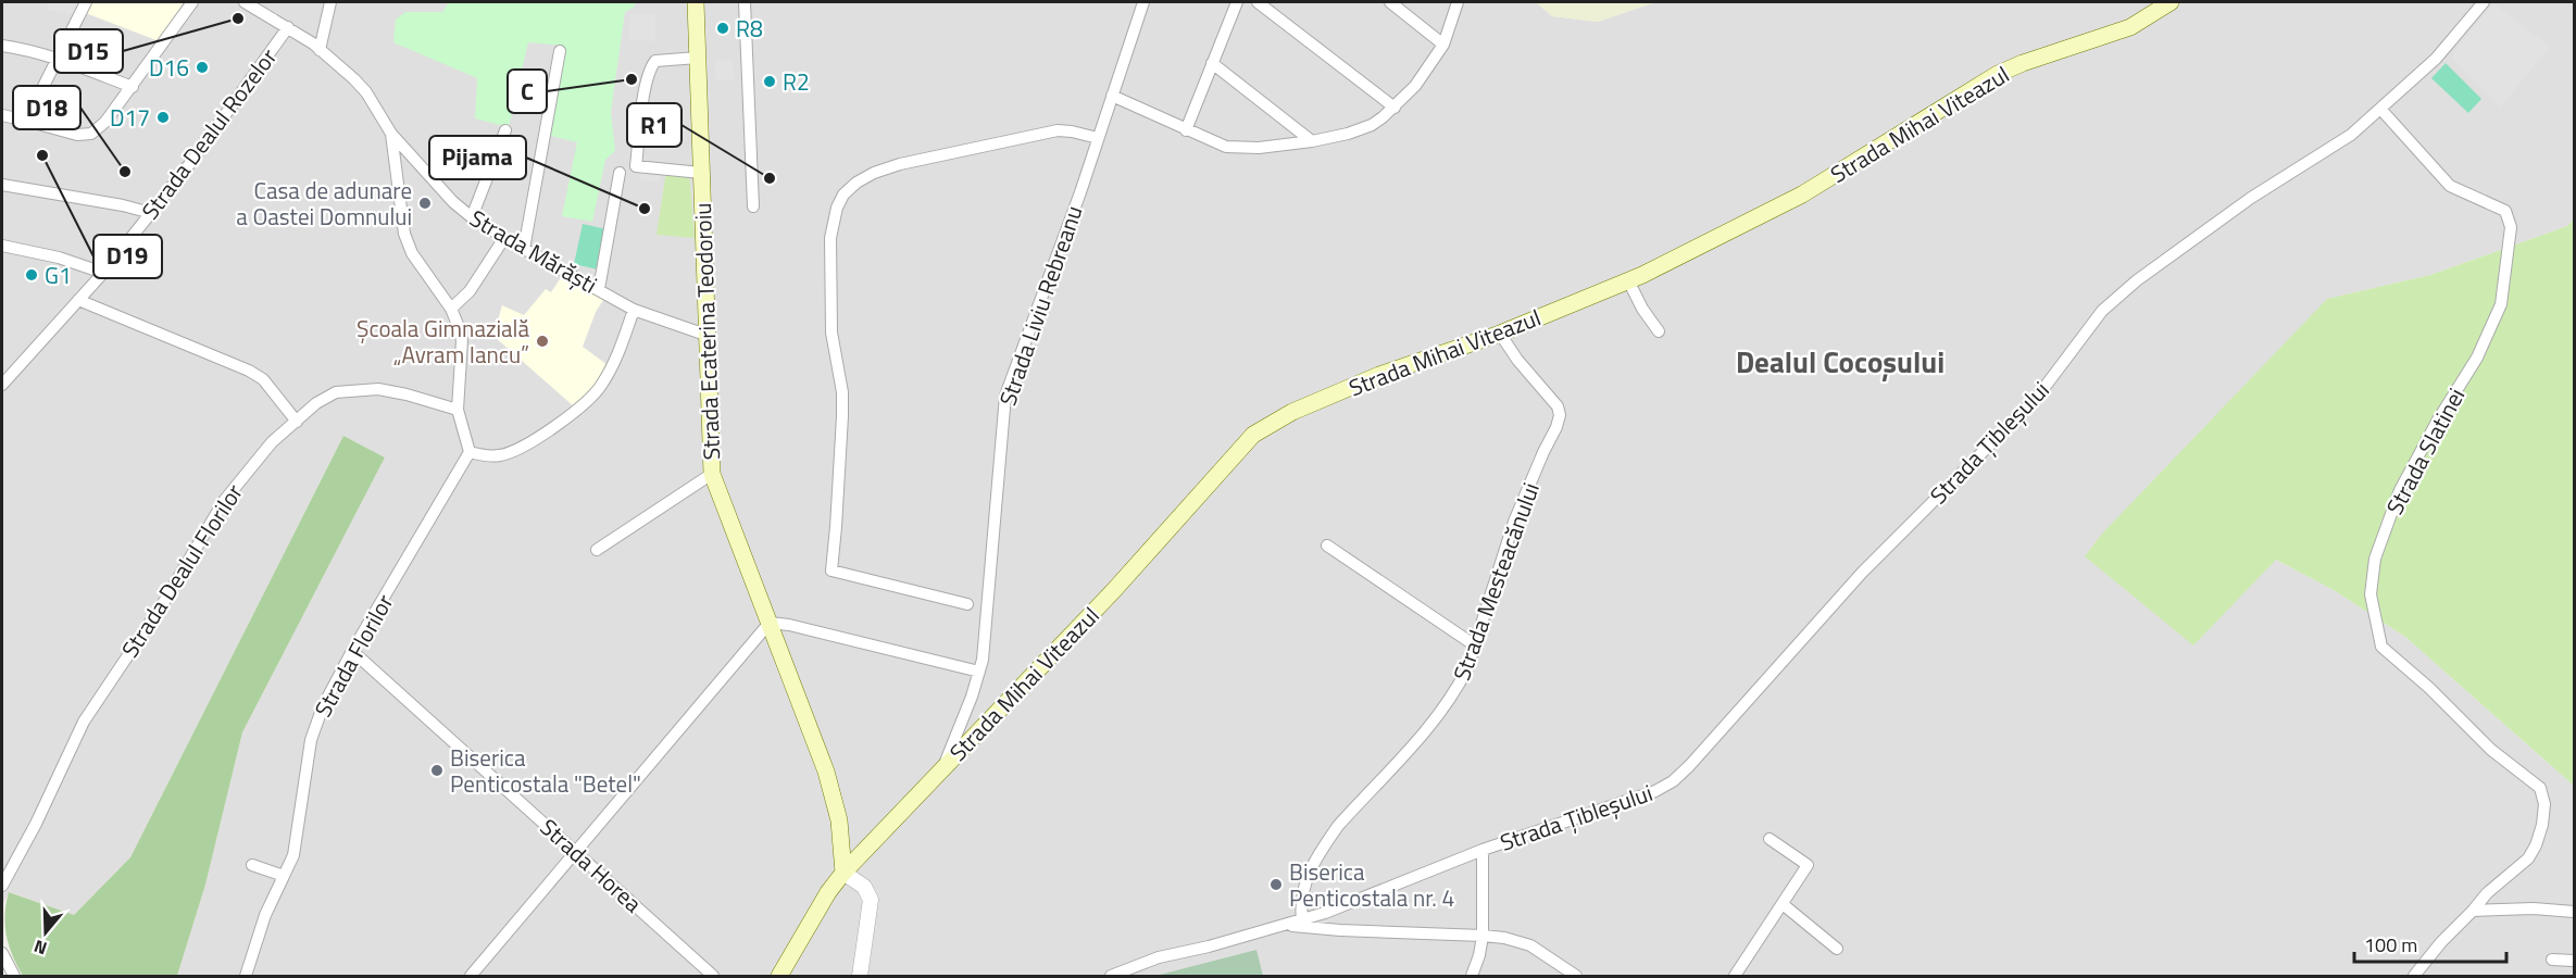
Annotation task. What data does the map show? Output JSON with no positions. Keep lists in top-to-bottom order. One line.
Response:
{"streets":{"main road":["Strada Mihai Viteazul","Strada Ecaterina Teodoroiu"],"street":["Strada Dealul Rozelor","Strada Mărăști","Strada Liviu Rebreanu","Strada Țibleșului","Strada Slatinei","Strada Dealul Florilor","Strada Mesteacănului","Strada Florilor","Strada Horea"]},"crossings":[["Strada Mihai Viteazul","Strada Liviu Rebreanu"],["Strada Mihai Viteazul","Strada Ecaterina Teodoroiu"],["Strada Mihai Viteazul","Strada Mesteacănului"],["Strada Dealul Rozelor","Strada Mărăști"],["Strada Mărăști","Strada Ecaterina Teodoroiu"],["Strada Țibleșului","Strada Slatinei"],["Strada Țibleșului","Strada Mesteacănului"],["Strada Florilor","Strada Horea"]],"districts":["Dealul Cocoșului"],"places":["D15","R8","D16","C","R2","D17","D19","D18","R1","Casa de adunare a Oastei Domnului","Pijama","G1","Școala Gimnazială „Avram Iancu”","Biserica Penticostala \"Betel\"","Biserica Penticostala nr. 4"],"scale_bar":"100 m","north":"bottom"}
